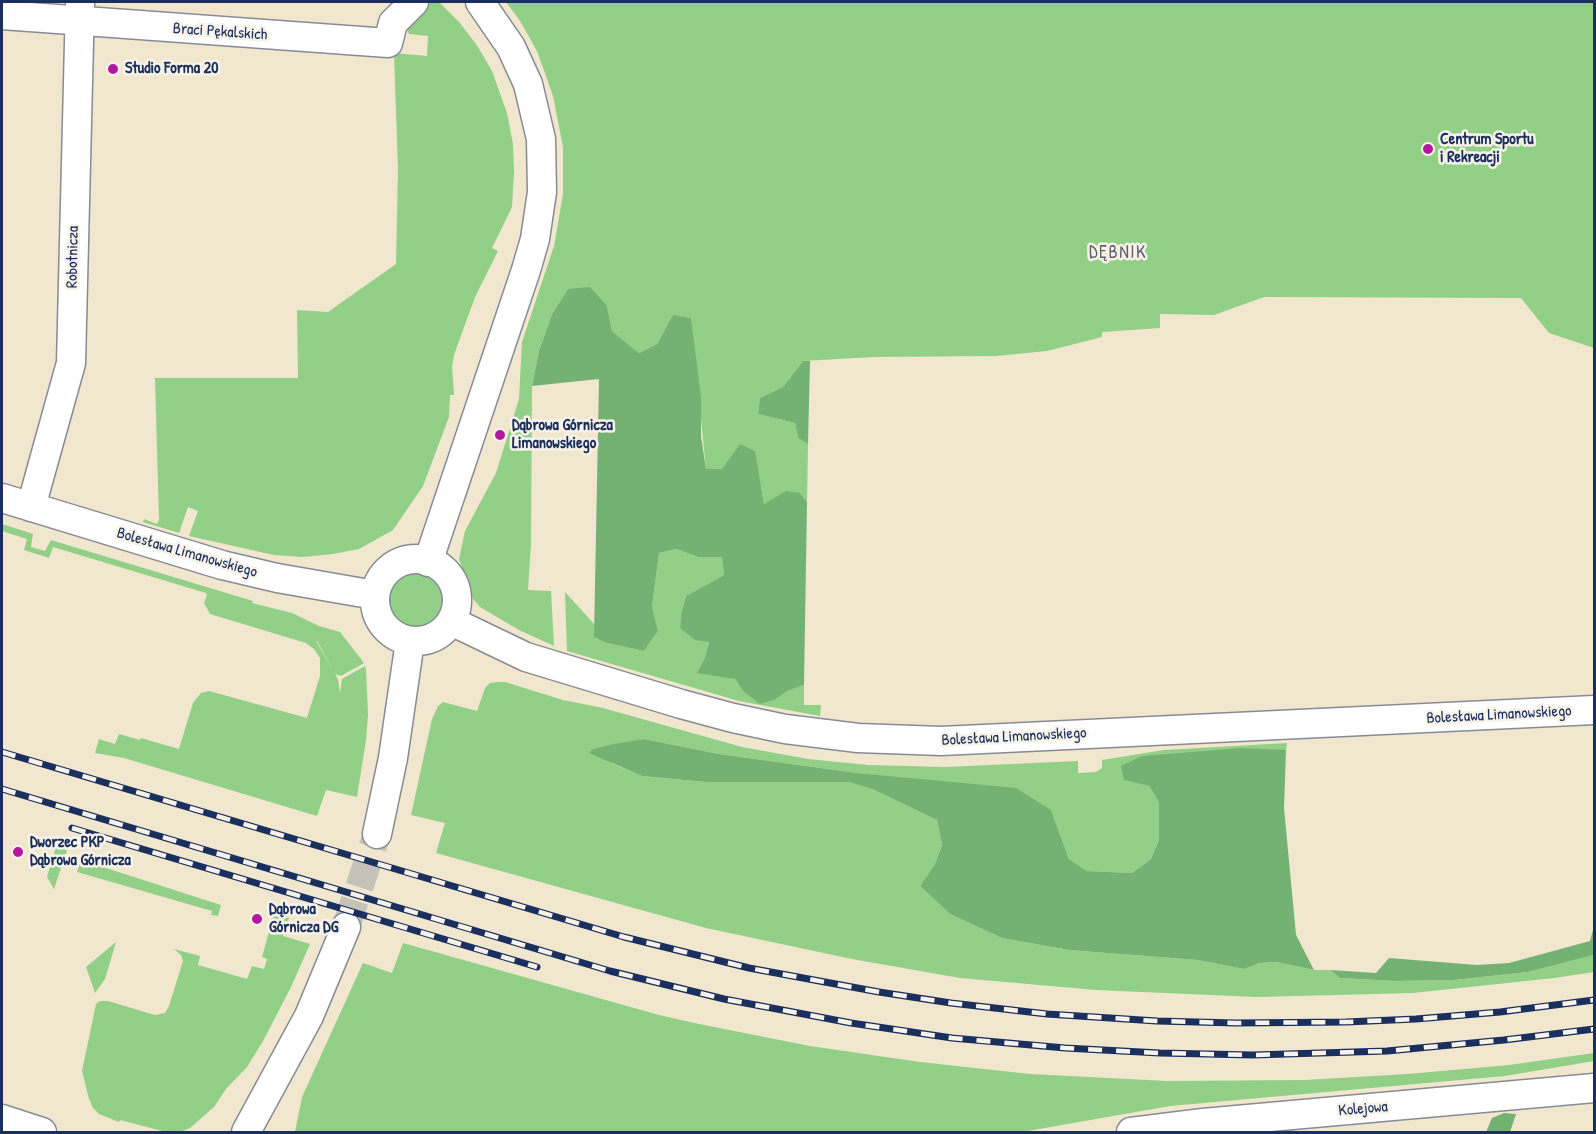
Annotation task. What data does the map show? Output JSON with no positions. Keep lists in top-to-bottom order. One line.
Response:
{"streets":{"street":["Braci Pękalskich","Robotnicza","Bolesława Limanowskiego","Kolejowa"]},"crossings":[["Braci Pękalskich","Robotnicza"],["Robotnicza","Bolesława Limanowskiego"]],"districts":["DĘBNIK"],"places":["Studio Forma 20","Centrum Sportu i Rekreacji","Dąbrowa Górnicza Limanowskiego","Dworzec PKP Dąbrowa Górnicza","Dąbrowa Górnicza DG"]}
